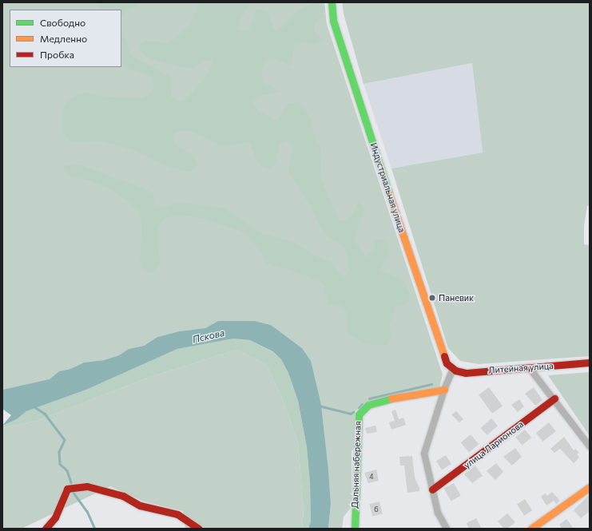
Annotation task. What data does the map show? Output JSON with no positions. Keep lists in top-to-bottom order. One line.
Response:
{"streets":{"street":["Индустриальная улица","Литейная улица","улица Ларионова","Дальняя набережная"]},"crossings":[["Индустриальная улица","Литейная улица"]],"water":["Пскова"],"places":["Паневик"],"house_numbers":["4","6"],"legend":["Свободно","Медленно","Пробка"]}
